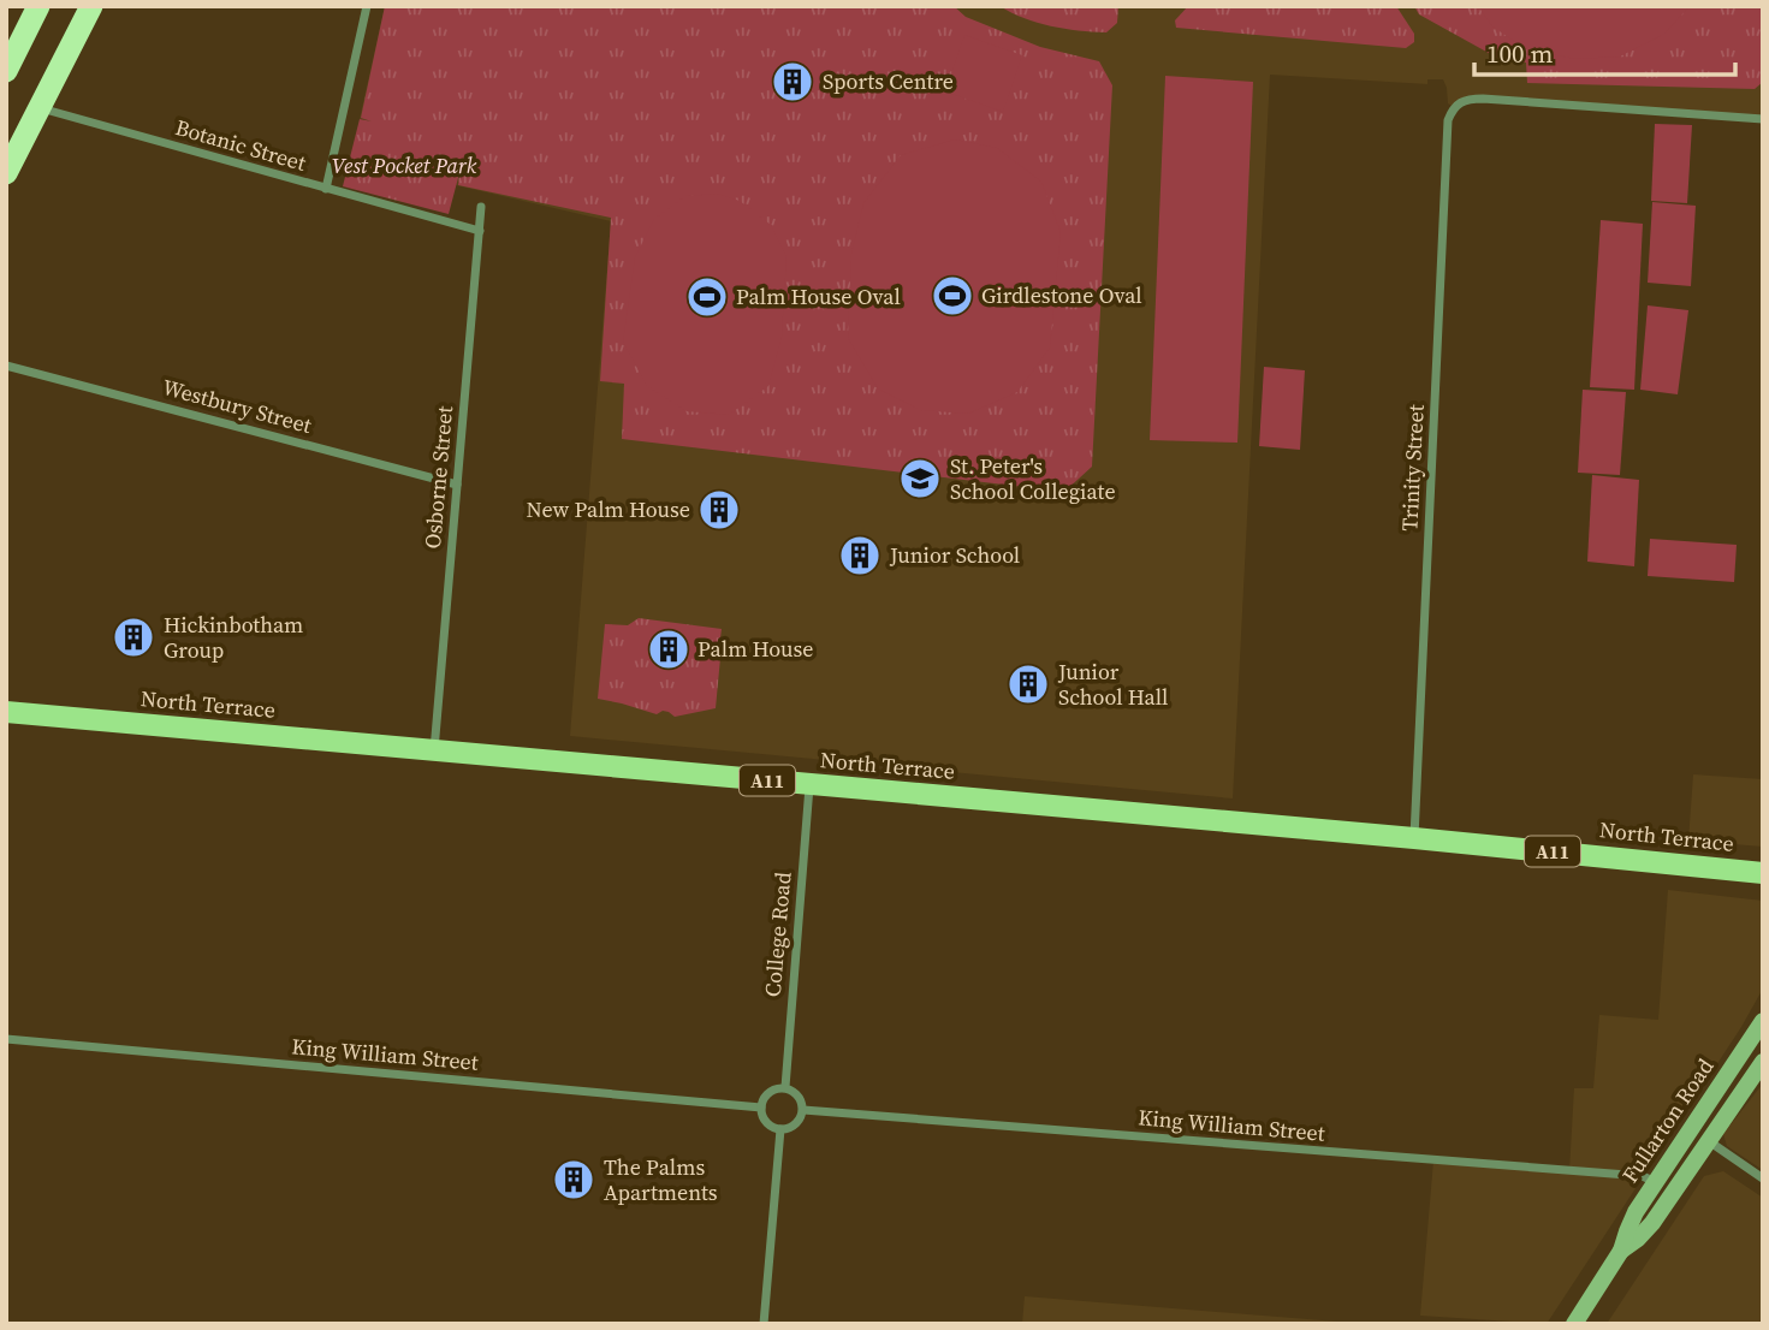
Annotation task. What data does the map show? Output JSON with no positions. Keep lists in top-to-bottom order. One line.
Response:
{"streets":{"main road":["North Terrace","A11","Fullarton Road"],"street":["Botanic Street","Westbury Street","Trinity Street","Osborne Street","College Road","King William Street"]},"crossings":[["Botanic Street","Osborne Street"],["Westbury Street","Osborne Street"],["Trinity Street","North Terrace"],["Osborne Street","North Terrace"],["North Terrace","College Road"],["College Road","King William Street"],["King William Street","Fullarton Road"]],"parks":["Vest Pocket Park"],"places":{"building":["Sports Centre","New Palm House","Junior School","Hickinbotham Group","Palm House","Junior School Hall","The Palms Apartments"],"sports":["Girdlestone Oval","Palm House Oval"],"school or university":["St. Peter's School Collegiate"]},"scale_bar":"100 m"}
